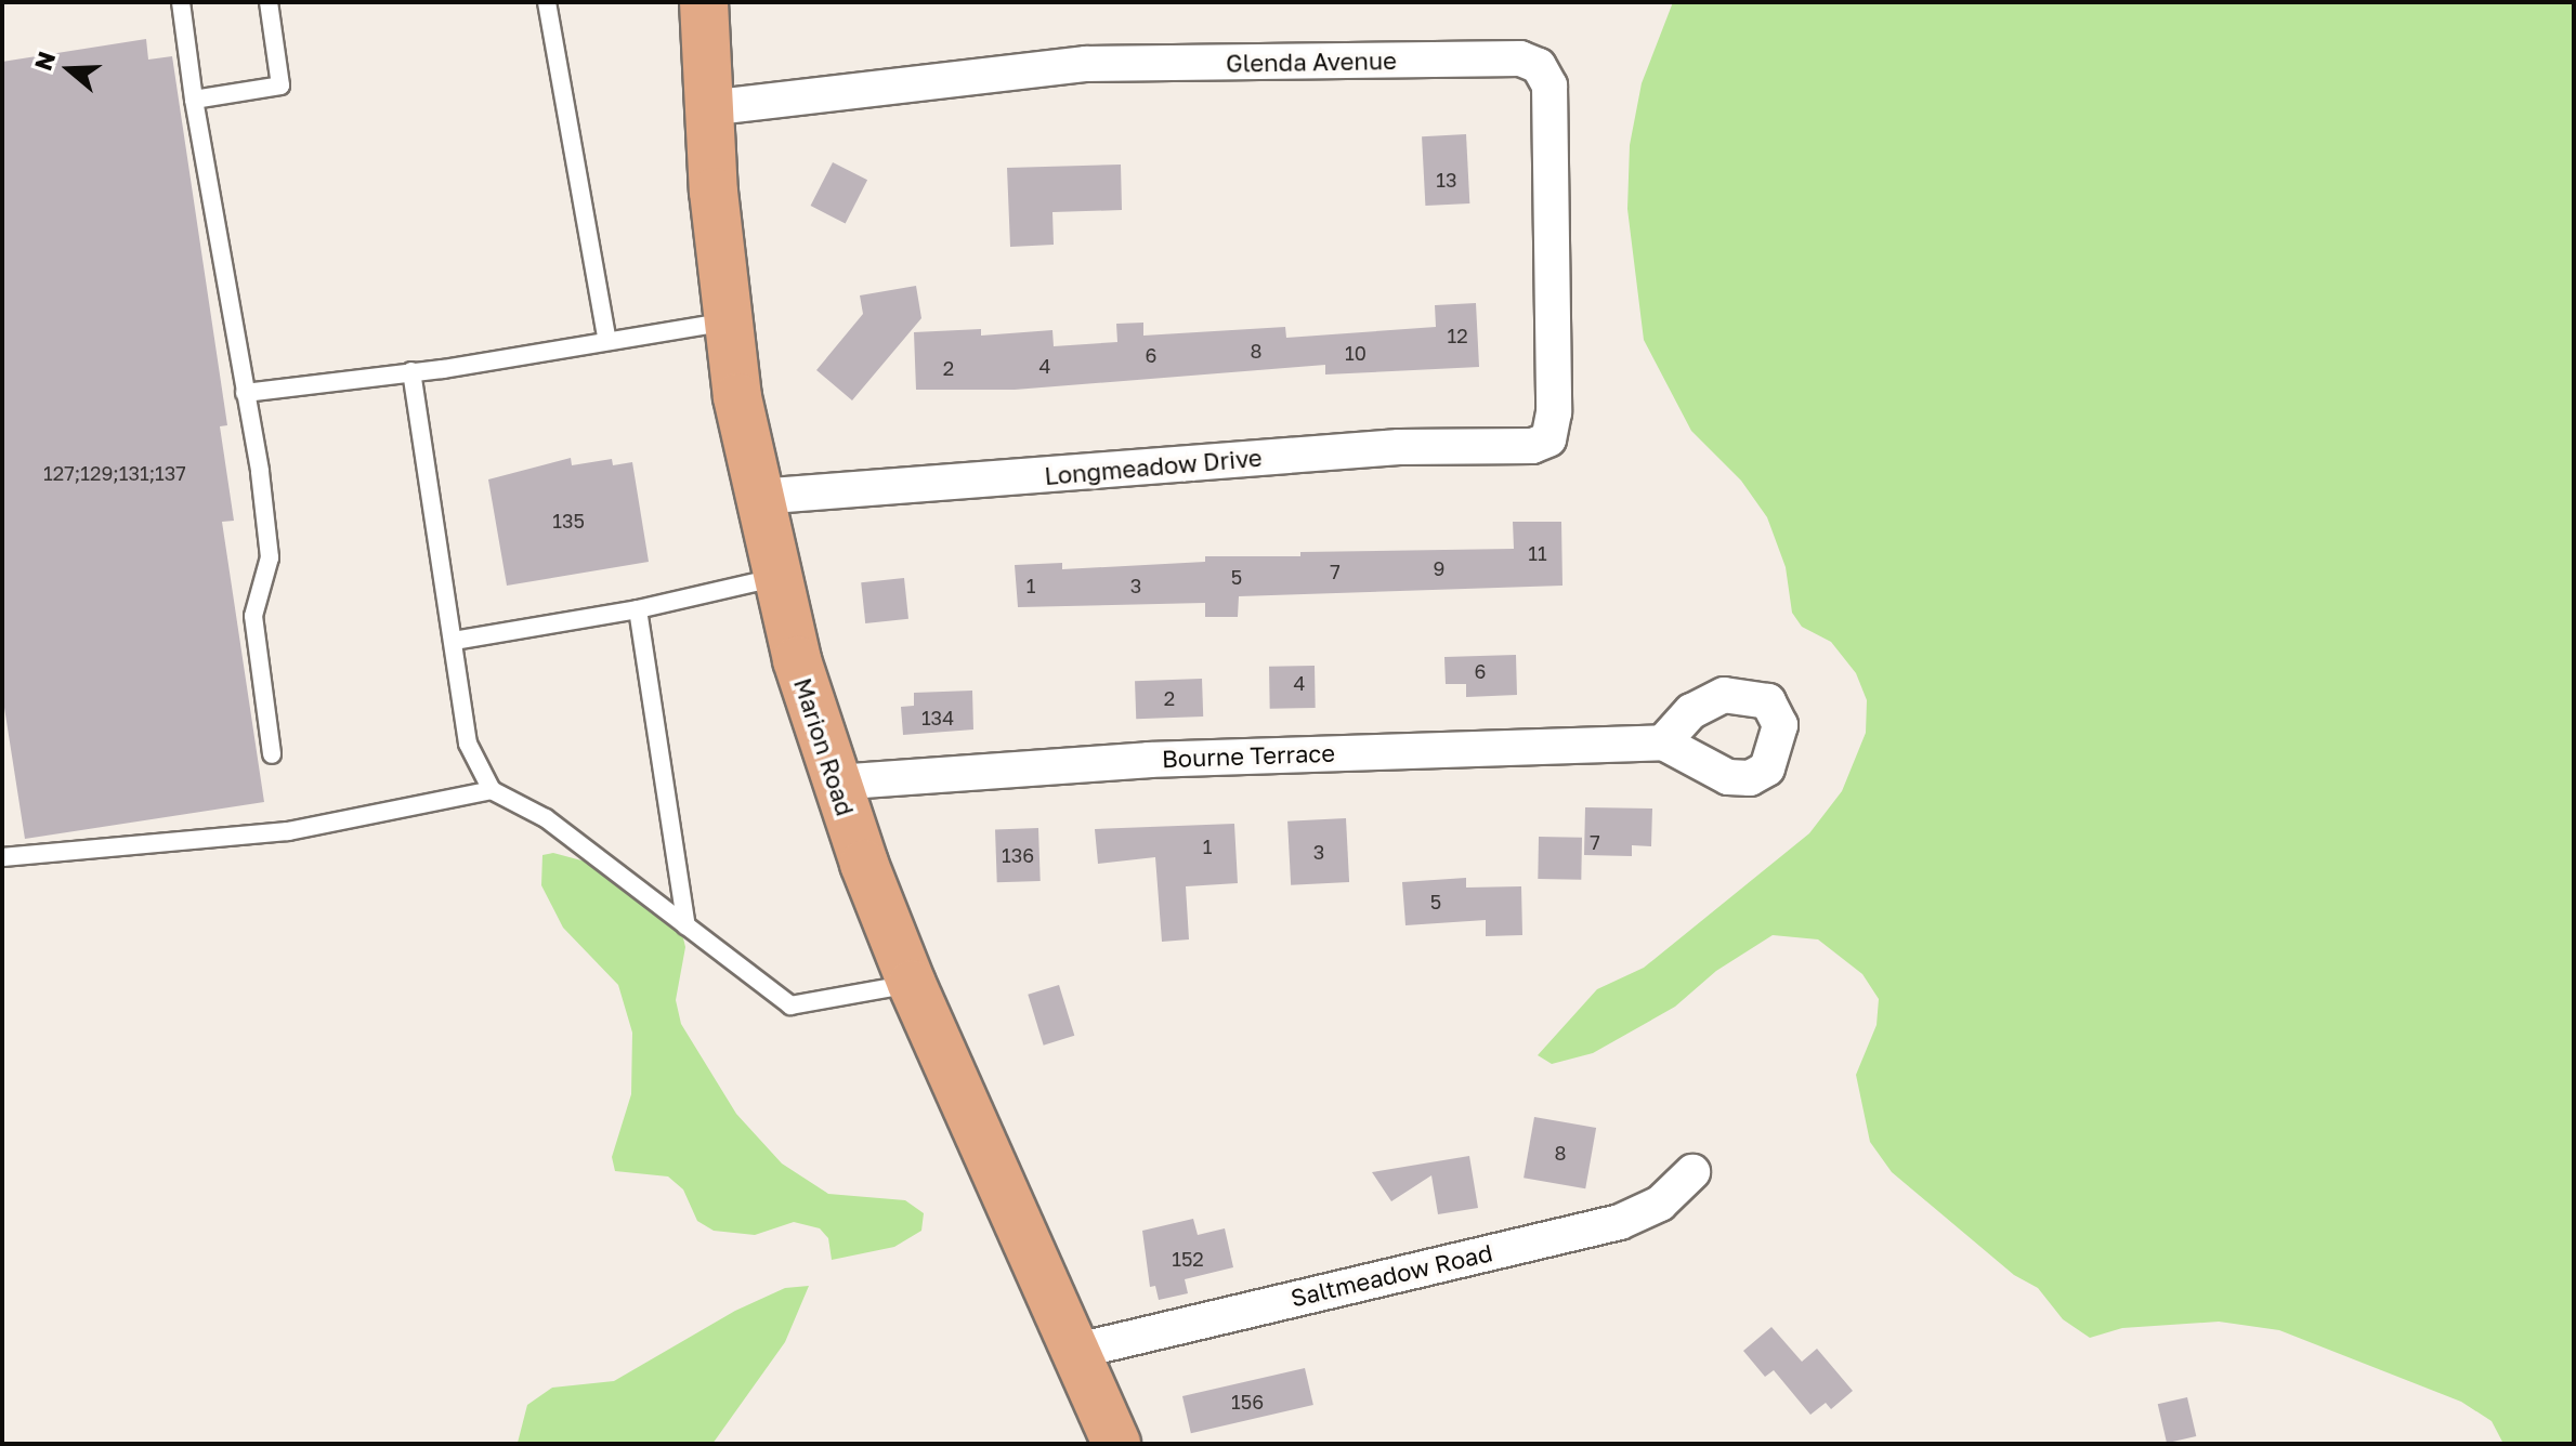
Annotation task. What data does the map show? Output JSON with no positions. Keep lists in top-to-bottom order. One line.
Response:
{"streets":{"main road":["Marion Road"],"street":["Glenda Avenue","Longmeadow Drive","Bourne Terrace","Saltmeadow Road"]},"crossings":[["Glenda Avenue","Longmeadow Drive"],["Glenda Avenue","Marion Road"],["Longmeadow Drive","Marion Road"],["Marion Road","Bourne Terrace"],["Marion Road","Saltmeadow Road"]],"house_numbers":["13","12","8","10","6","4","2","127;129;131;137","135","11","9","7","5","1","3","6","4","2","134","7","1","3","136","5","8","152","156"],"north":"left"}
